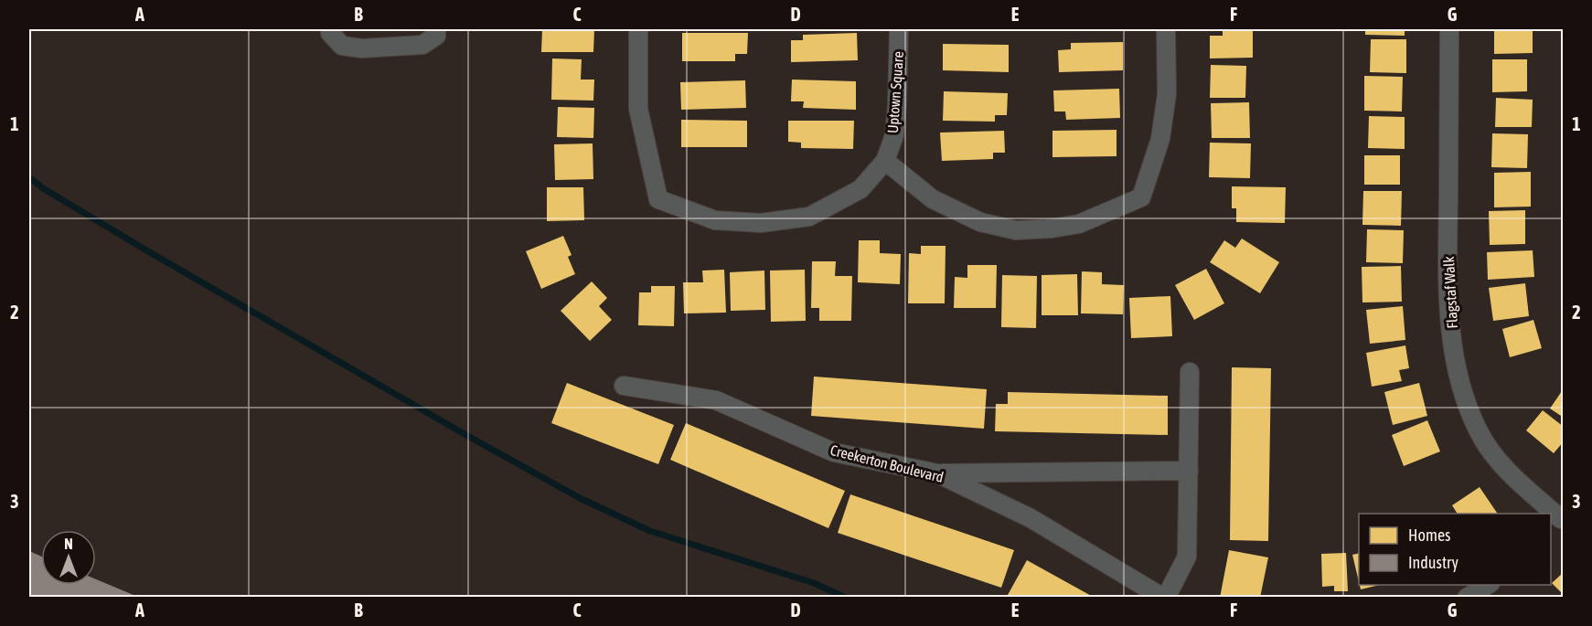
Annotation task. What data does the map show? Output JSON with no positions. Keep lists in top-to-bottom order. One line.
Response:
{"streets":{"street":["Uptown Square","Flagstaf Walk","Creekerton Boulevard"]},"legend":["Homes","Industry"],"north":"top","grid":{"columns":["A","B","C","D","E","F","G"],"rows":["1","2","3"]}}
